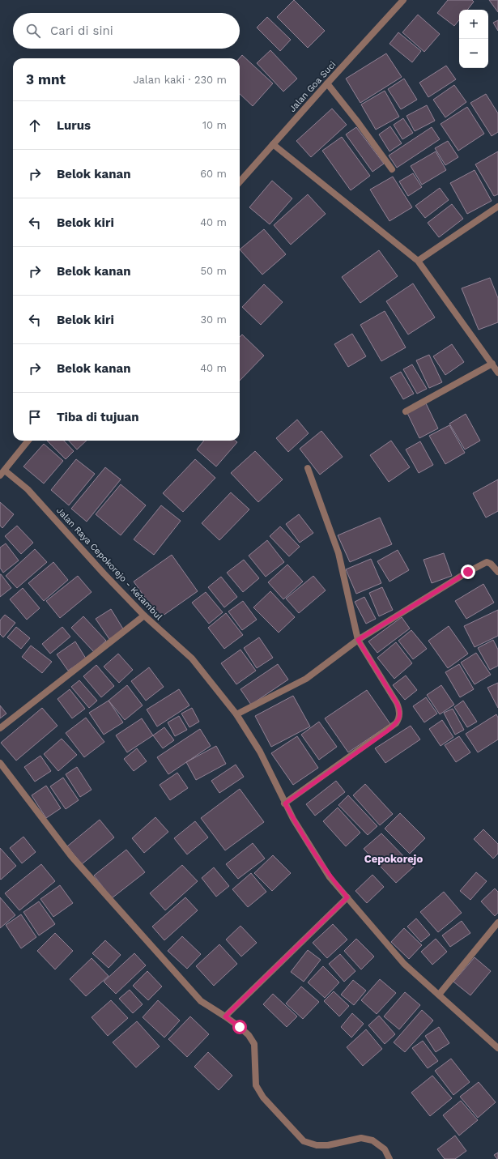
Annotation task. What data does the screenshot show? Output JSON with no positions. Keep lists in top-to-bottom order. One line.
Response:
{"streets":{"street":["Jalan Goa Suci","Jalan Raya Cepokorejo - Ketambul"]},"districts":["Cepokorejo"],"page":{"map_buttons":["+","−"],"search":"Cari di sini","heading":["3 mnt","Jalan kaki · 230 m"],"list":[["Lurus","10 m"],["Belok kanan","60 m"],["Belok kiri","40 m"],["Belok kanan","50 m"],["Belok kiri","30 m"],["Belok kanan","40 m"],"Tiba di tujuan"]}}
